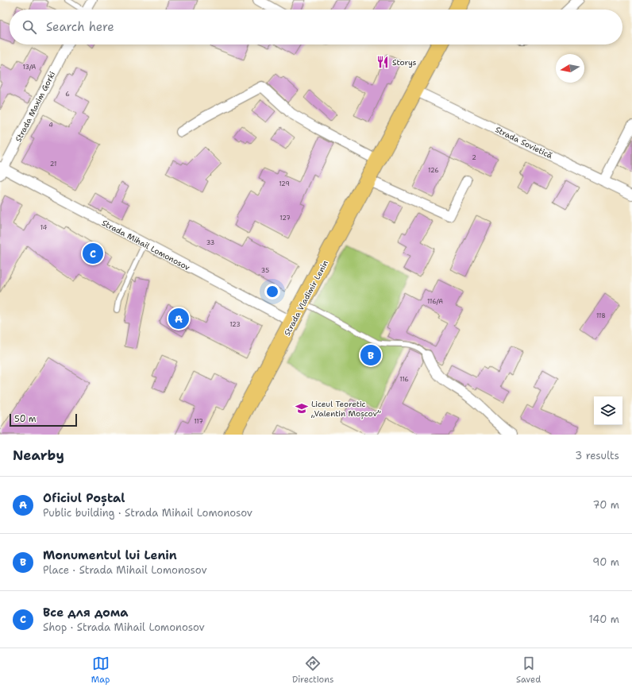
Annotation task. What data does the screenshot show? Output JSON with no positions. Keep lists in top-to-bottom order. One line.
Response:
{"streets":{"main road":["Strada Vladimir Lenin"],"street":["Strada Maxim Gorki","Strada Sovietică","Strada Mihail Lomonosov"]},"crossings":[["Strada Maxim Gorki","Strada Mihail Lomonosov"],["Strada Sovietică","Strada Vladimir Lenin"],["Strada Mihail Lomonosov","Strada Vladimir Lenin"]],"places":{"restaurant":["Storys"],"school or university":["Liceul Teoretic „Valentin Moșcov”"]},"house_numbers":["13/A","6","4","2","21","126","129","127","14","33","35","116/A","118","123","116","117"],"scale_bar":"50 m","north":"left","page":{"search":"Search here","pins":["C","A","B"],"scale":"50 m","heading":["Nearby","3 results"],"list":[{"mark":"A","name":"Oficiul Poștal","note":"Public building · Strada Mihail Lomonosov","value":"70 m"},{"mark":"B","name":"Monumentul lui Lenin","note":"Place · Strada Mihail Lomonosov","value":"90 m"},{"mark":"C","name":"Все для дома","note":"Shop · Strada Mihail Lomonosov","value":"140 m"}],"nav":["Map","Directions","Saved"]}}
